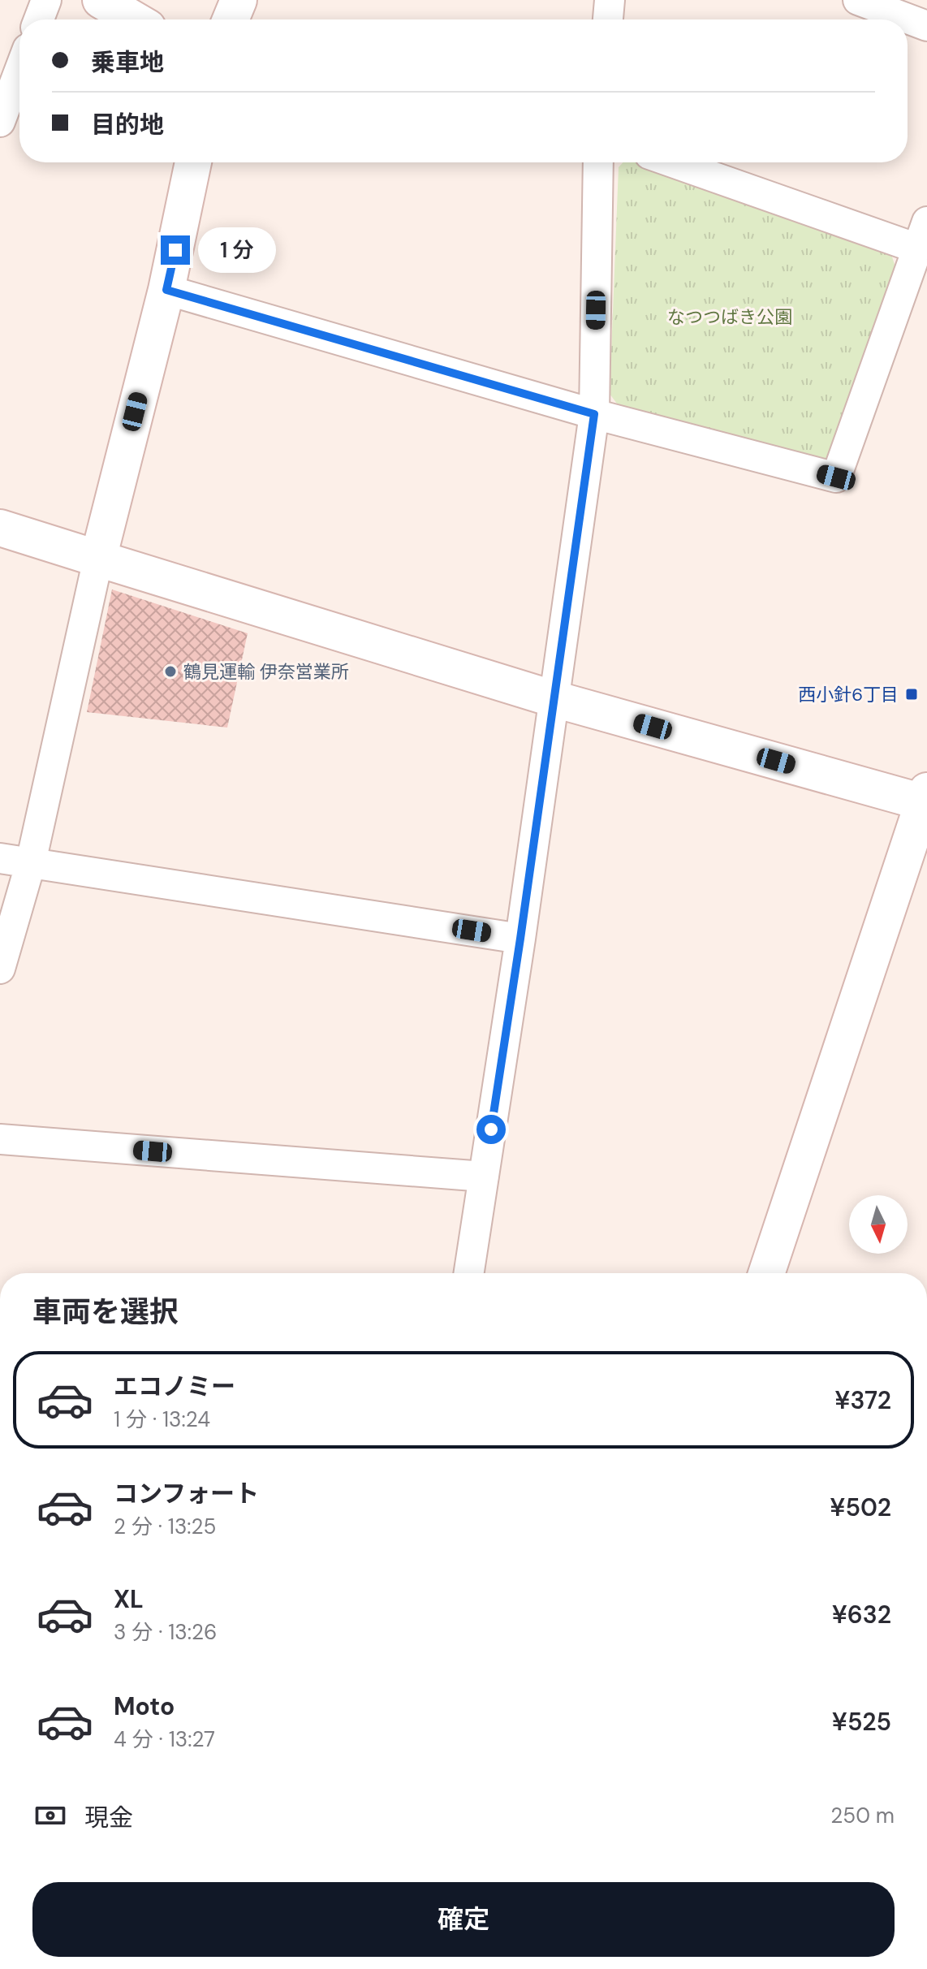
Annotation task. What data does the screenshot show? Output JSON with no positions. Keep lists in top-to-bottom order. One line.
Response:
{"parks":["なつつばき公園"],"places":{"other":["鶴見運輸 伊奈営業所"],"transit":["西小針6丁目"]},"north":"bottom","page":{"banner":["乗車地","目的地"],"bubble":"1 分","heading":"車両を選択","list":[{"name":"エコノミー","note":"1 分 · 13:24","value":"¥372"},{"name":"コンフォート","note":"2 分 · 13:25","value":"¥502"},{"name":"XL","note":"3 分 · 13:26","value":"¥632"},{"name":"Moto","note":"4 分 · 13:27","value":"¥525"}],"pay":["現金","250 m"],"buttons":"確定"}}
